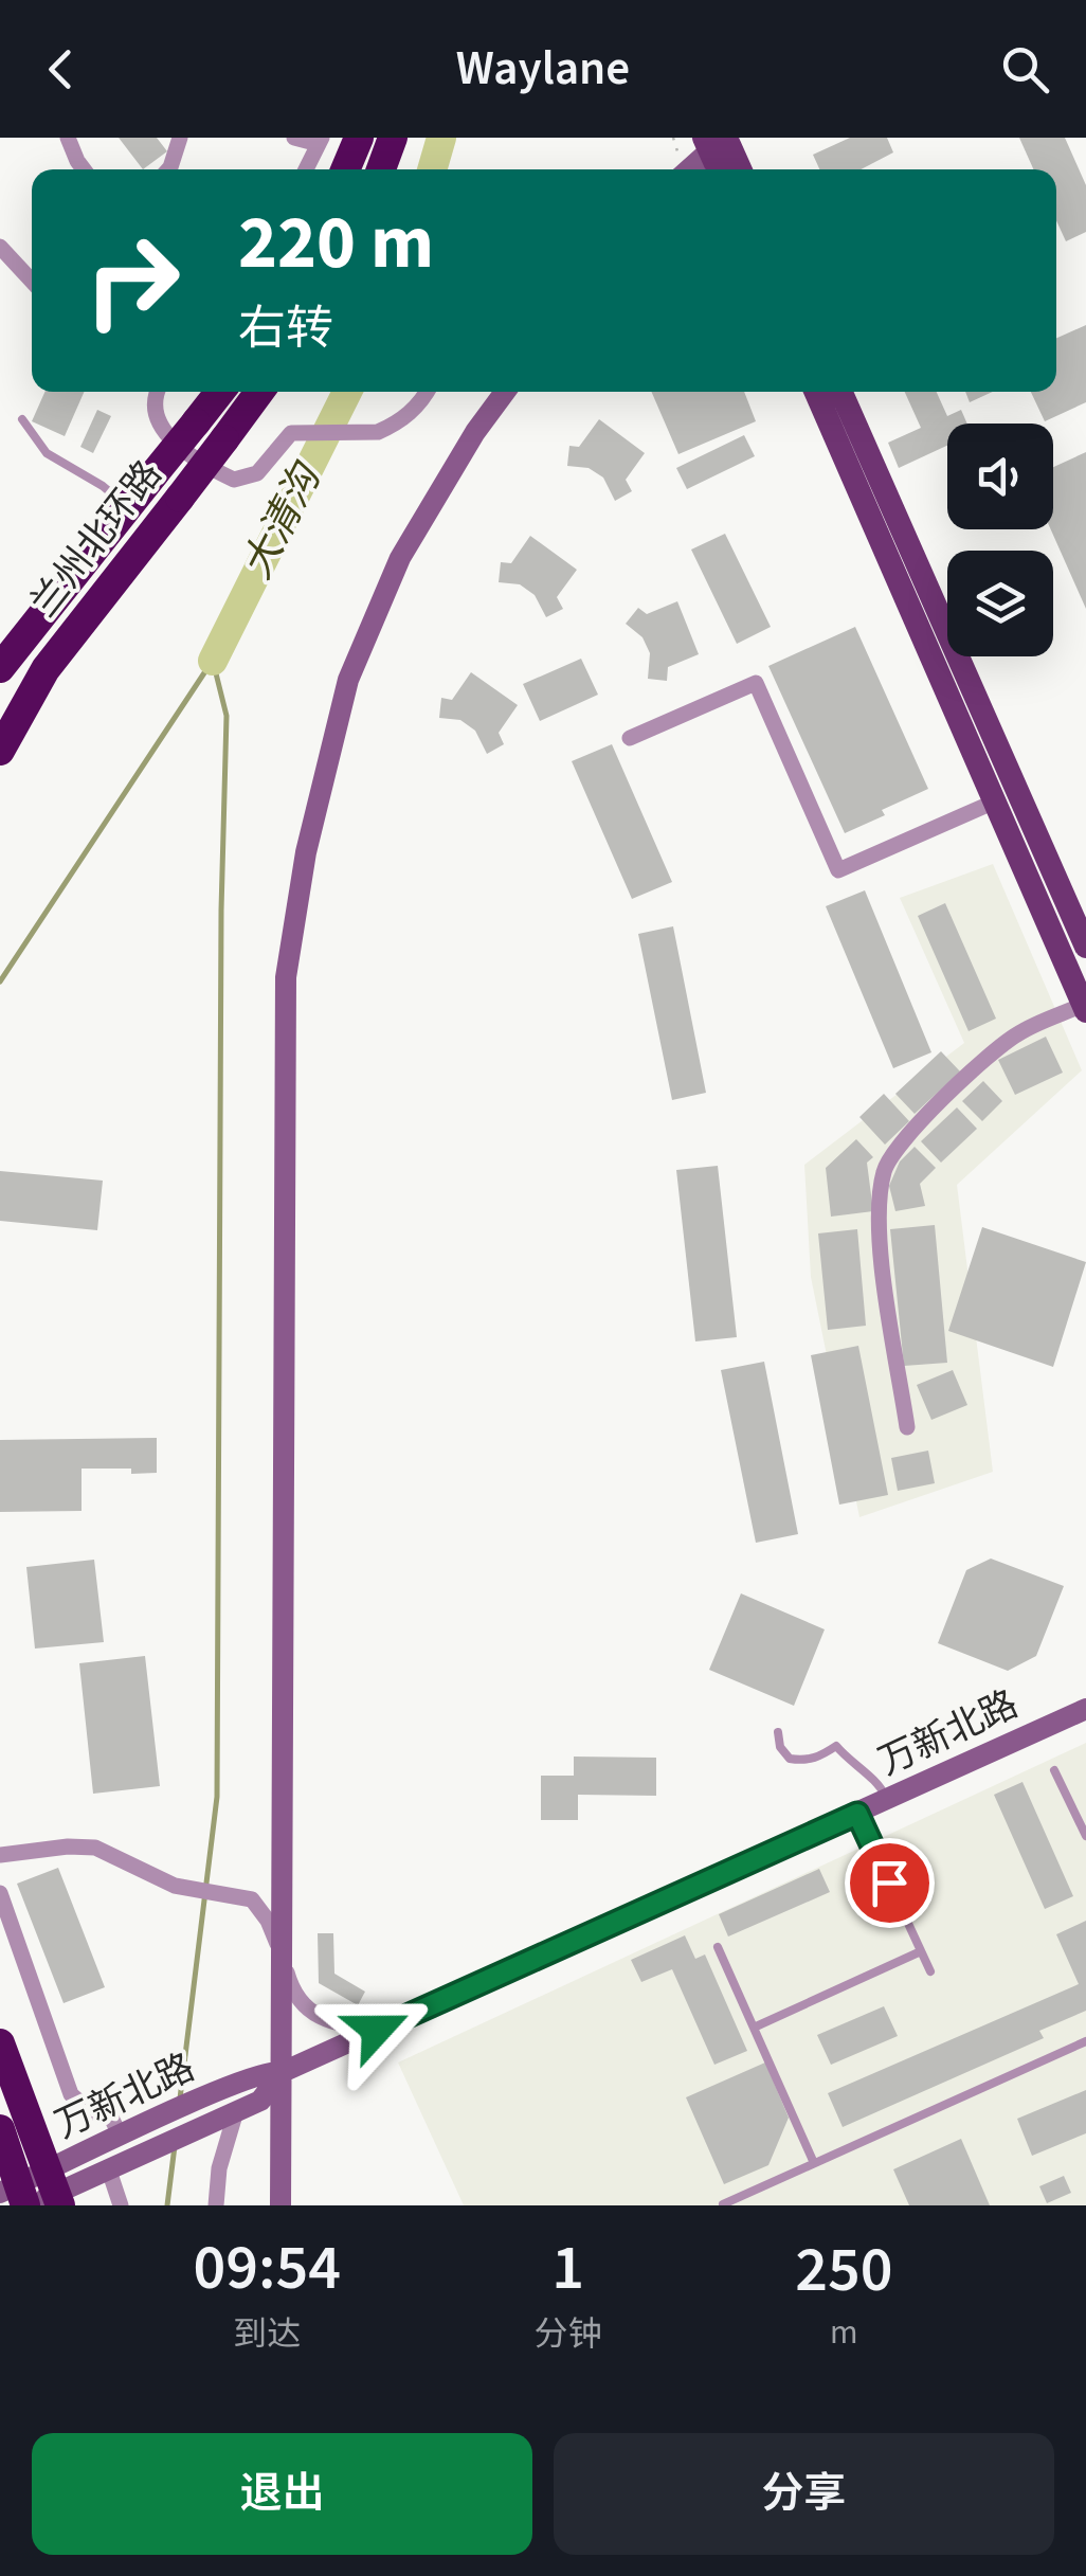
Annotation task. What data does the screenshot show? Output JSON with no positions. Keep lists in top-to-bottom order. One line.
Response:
{"streets":{"highway":["兰州北环路"],"main road":["万新北路"]},"water":["大清沟"],"page":{"header":"Waylane","turn":["220 m","右转"],"eta":["09:54","到达","1","分钟","250","m"],"buttons":["退出","分享"]}}
